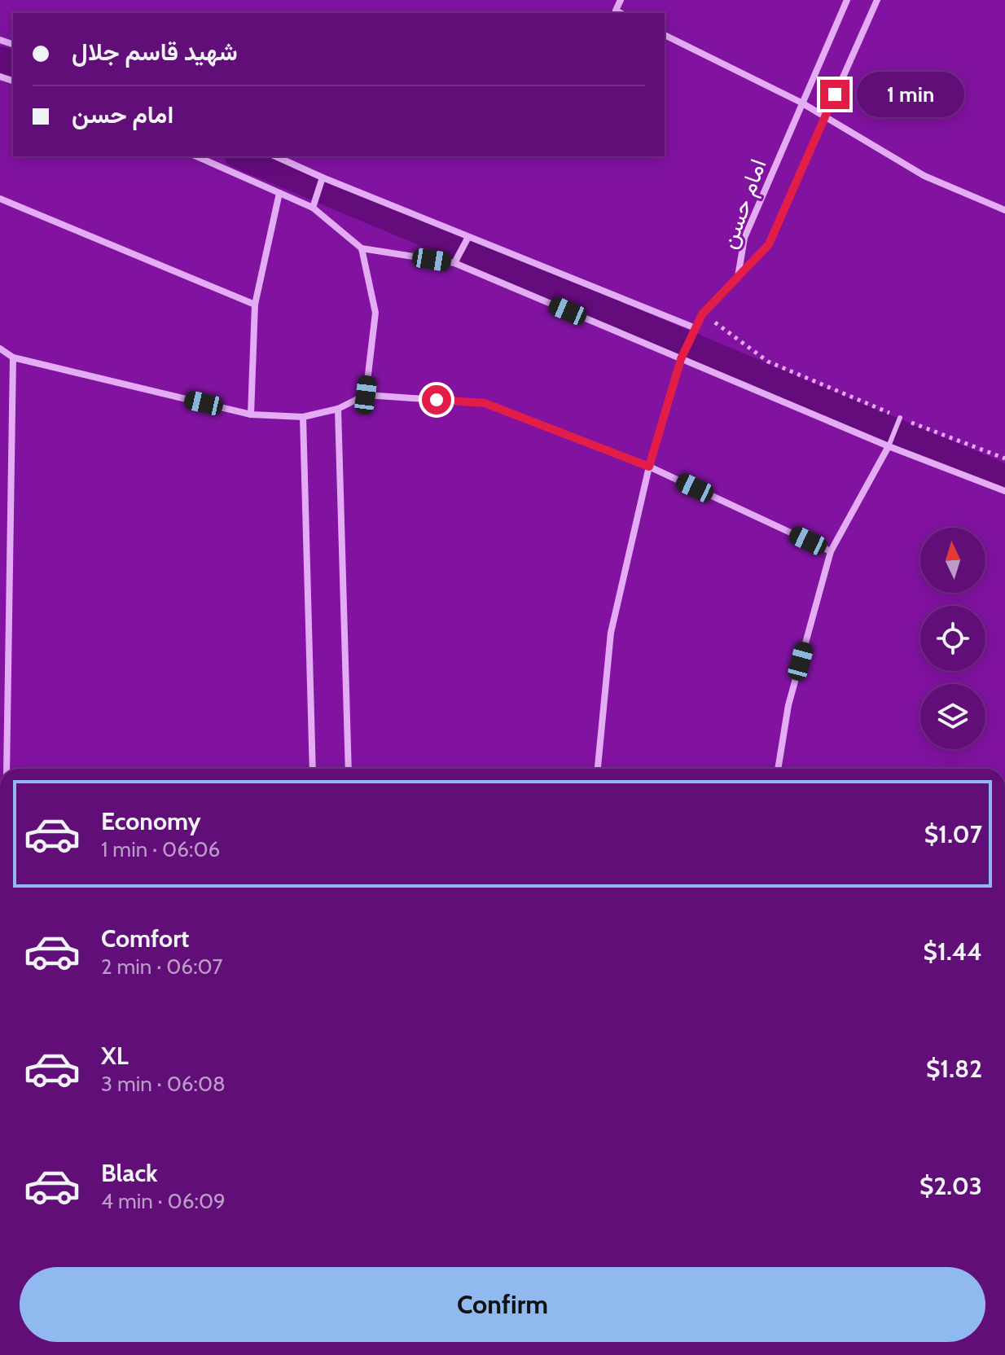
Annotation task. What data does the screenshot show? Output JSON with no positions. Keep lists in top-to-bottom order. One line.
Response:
{"streets":{"street":["امام حسن"]},"north":"top","page":{"banner":["شهید قاسم جلال","امام حسن"],"bubble":"1 min","list":[{"name":"Economy","note":"1 min · 06:06","value":"$1.07"},{"name":"Comfort","note":"2 min · 06:07","value":"$1.44"},{"name":"XL","note":"3 min · 06:08","value":"$1.82"},{"name":"Black","note":"4 min · 06:09","value":"$2.03"}],"buttons":"Confirm"}}
